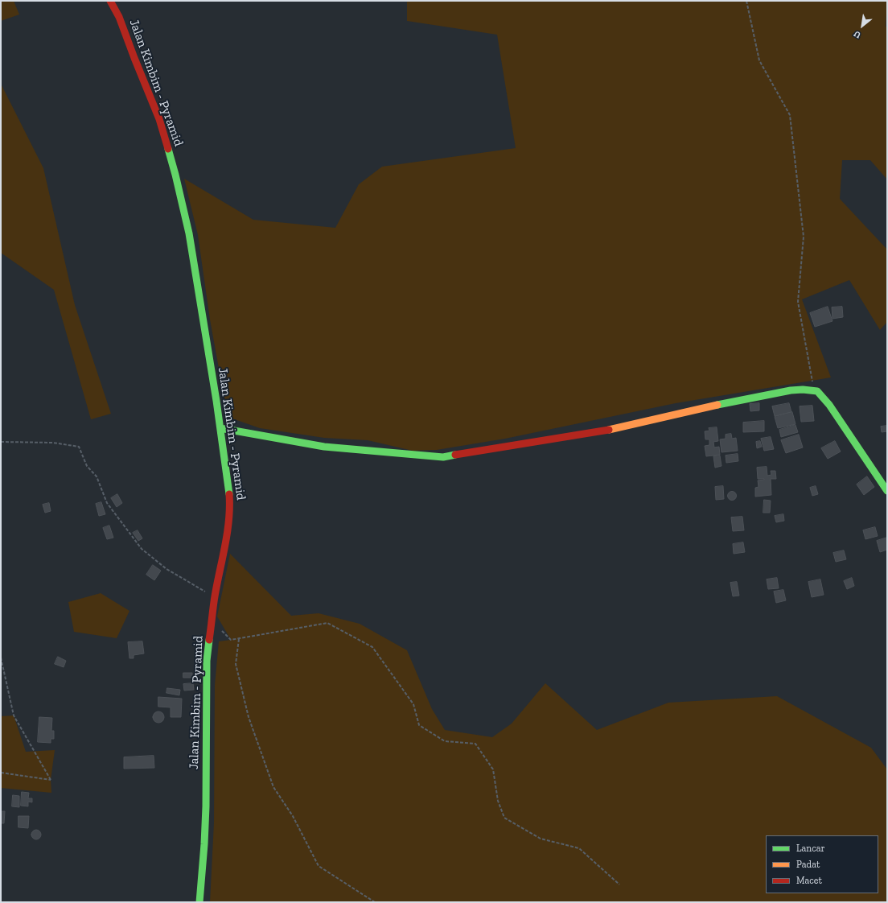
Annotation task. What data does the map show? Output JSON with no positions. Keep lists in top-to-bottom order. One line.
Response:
{"streets":{"main road":["Jalan Kimbim - Pyramid"]},"legend":["Lancar","Padat","Macet"],"north":"bottom left"}
